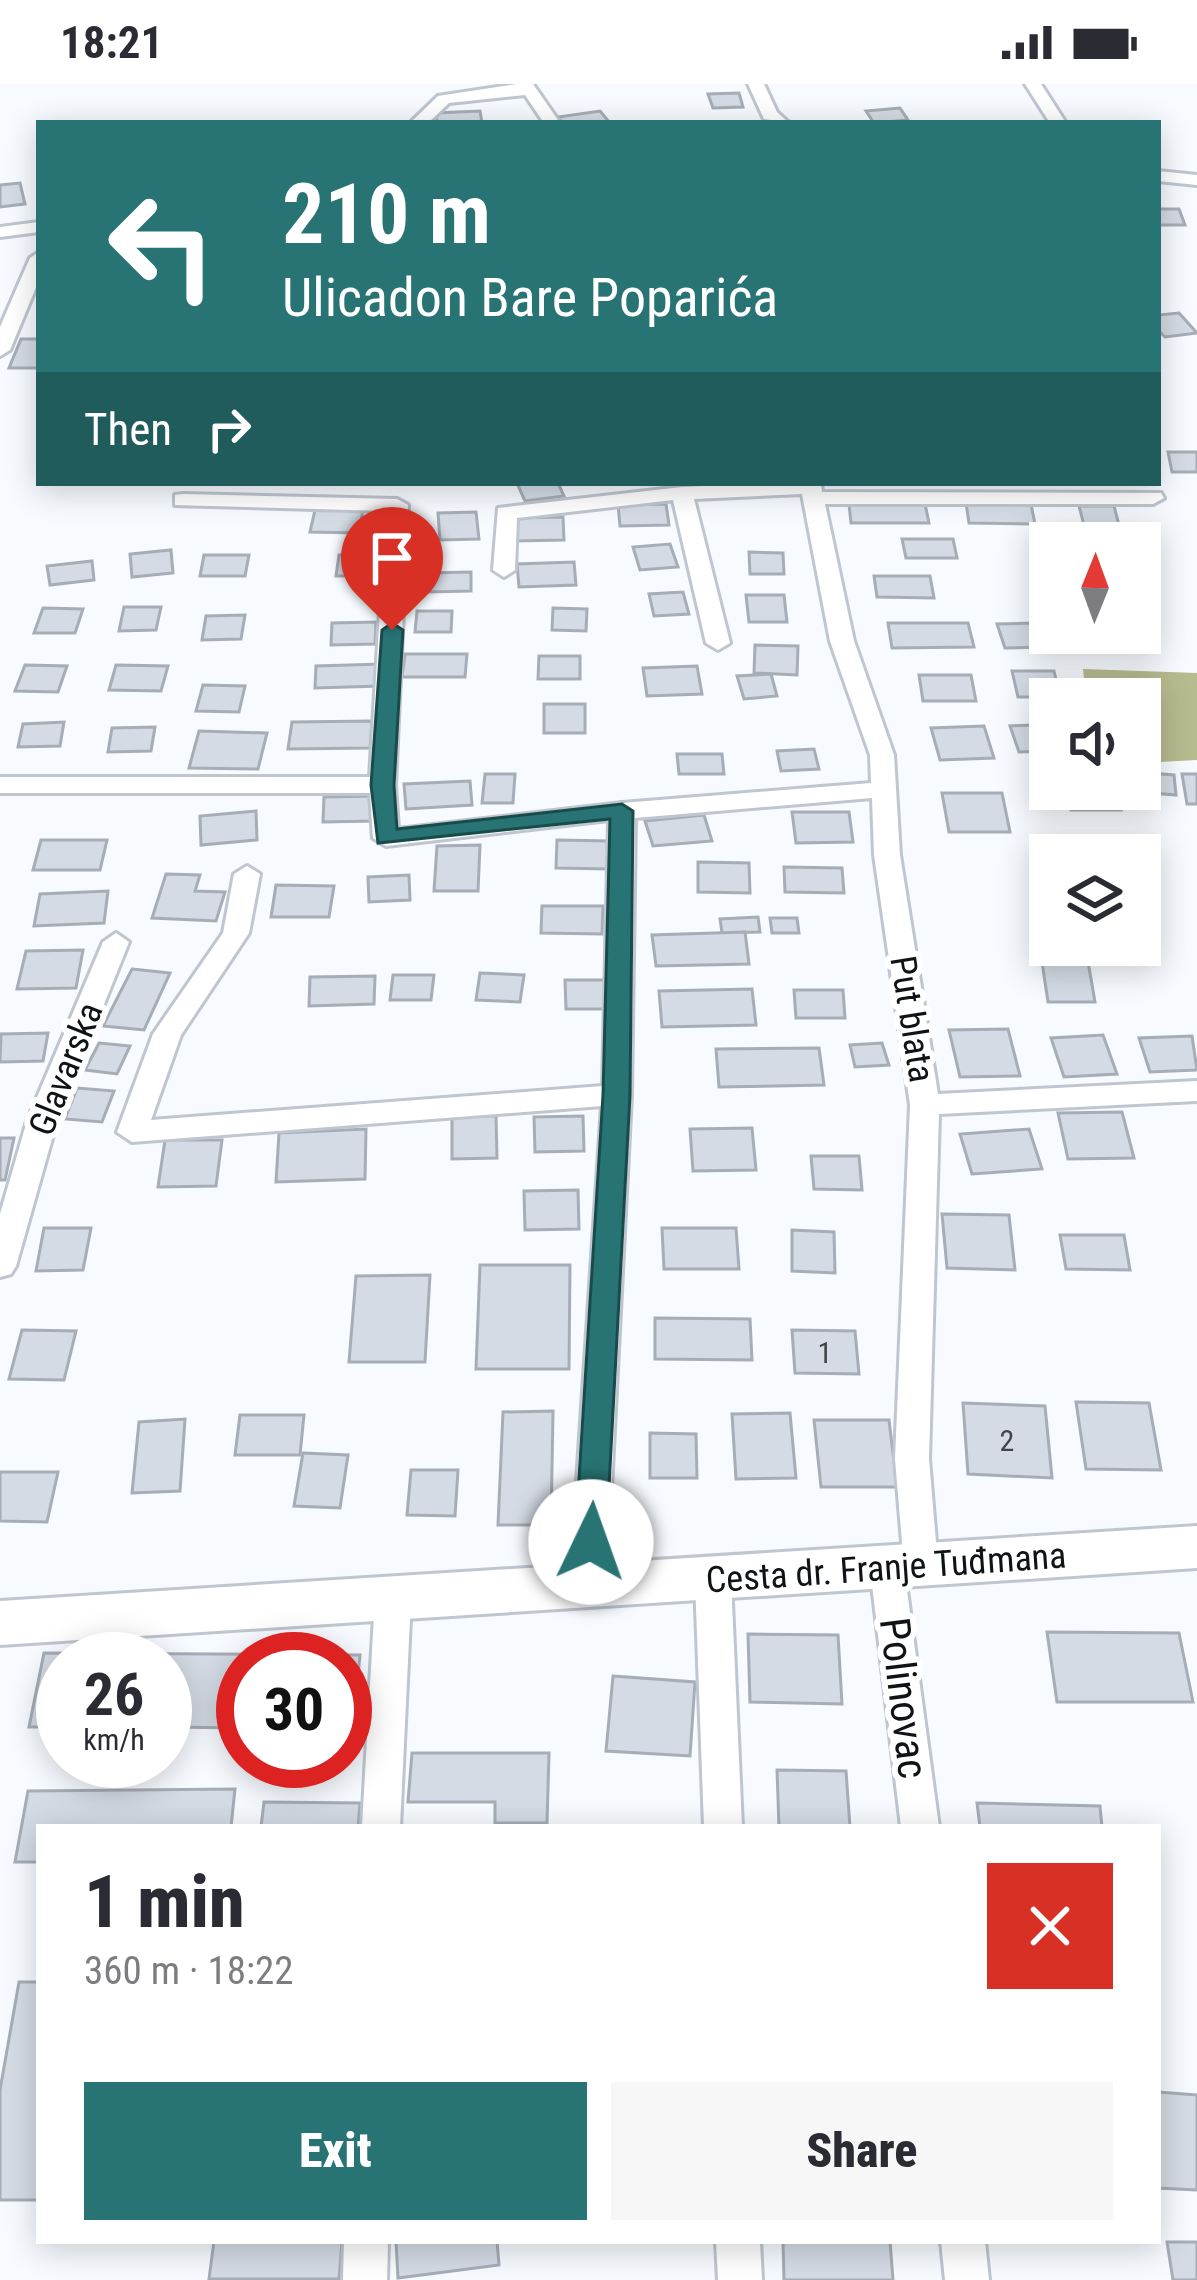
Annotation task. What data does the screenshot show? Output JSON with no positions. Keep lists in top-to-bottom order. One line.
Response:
{"streets":{"main road":["Cesta dr. Franje Tuđmana"],"street":["Put blata","Glavarska","Polinovac"]},"crossings":[["Put blata","Cesta dr. Franje Tuđmana"],["Put blata","Polinovac"],["Cesta dr. Franje Tuđmana","Polinovac"]],"house_numbers":["1","2"],"north":"top","page":{"status":"18:21","turn":["210 m","Ulicadon Bare Poparića"],"then":"Then","speed":"26 km/h","limit":"30","heading":["1 min","360 m · 18:22"],"buttons":["Exit","Share"]}}
